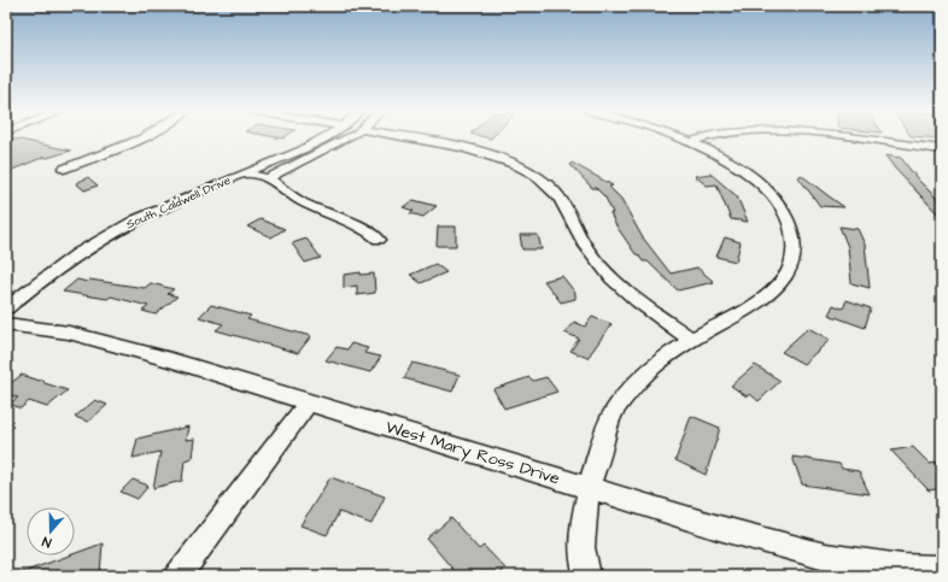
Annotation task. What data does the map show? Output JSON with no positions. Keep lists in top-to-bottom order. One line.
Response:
{"streets":{"street":["South Caldwell Drive","West Mary Ross Drive"]},"north":"bottom"}
